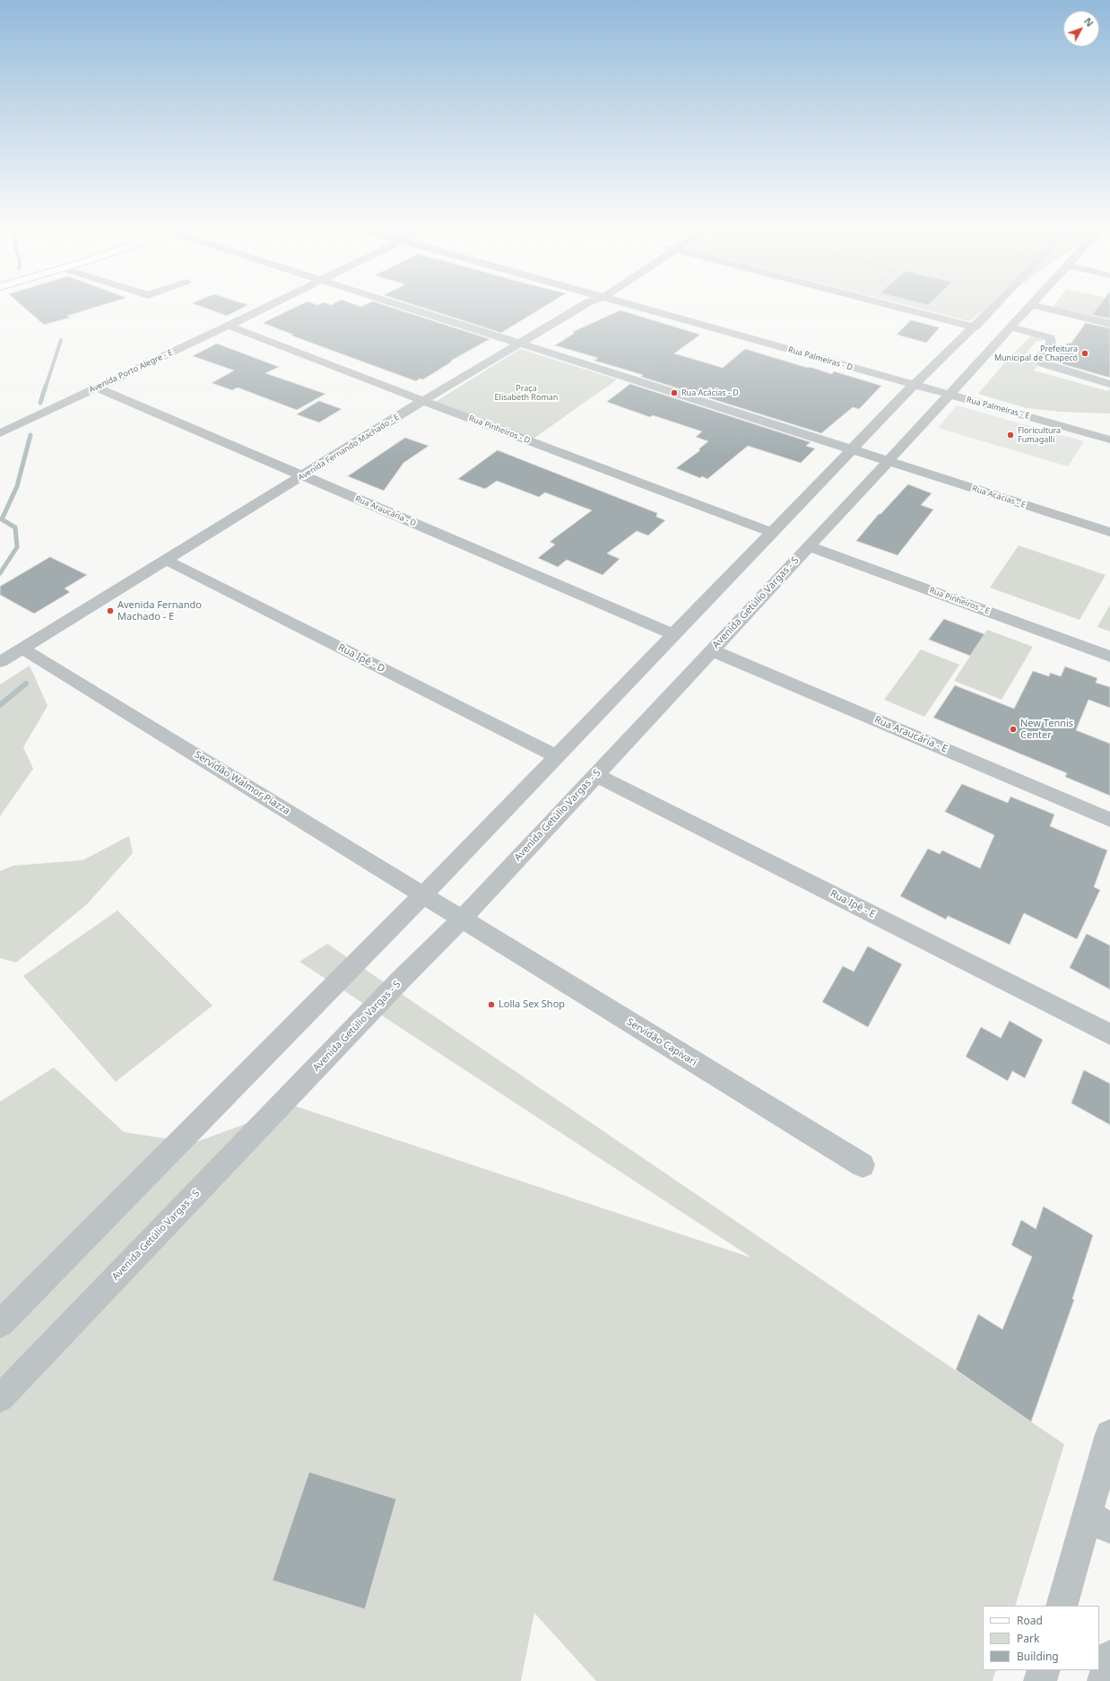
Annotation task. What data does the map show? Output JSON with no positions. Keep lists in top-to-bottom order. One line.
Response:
{"streets":{"street":["Rua Palmeiras - D","Avenida Porto Alegre - E","Rua Palmeiras - E","Rua Pinheiros - D","Avenida Fernando Machado - E","Rua Acácias - E","Rua Araucária - D","Rua Pinheiros - E","Avenida Getúlio Vargas - S","Rua Ipê - D","Rua Araucária - E","Servidão Walmor Piazza","Rua Ipê - E","Servidão Capivari"]},"crossings":[["Rua Palmeiras - D","Rua Palmeiras - E"],["Rua Palmeiras - D","Avenida Getúlio Vargas - S"],["Avenida Porto Alegre - E","Rua Pinheiros - D"],["Avenida Porto Alegre - E","Rua Araucária - D"],["Rua Palmeiras - E","Avenida Getúlio Vargas - S"],["Rua Pinheiros - D","Avenida Fernando Machado - E"],["Avenida Fernando Machado - E","Rua Araucária - D"],["Avenida Fernando Machado - E","Rua Ipê - D"],["Avenida Fernando Machado - E","Servidão Walmor Piazza"],["Rua Acácias - E","Avenida Getúlio Vargas - S"],["Rua Pinheiros - E","Avenida Getúlio Vargas - S"],["Avenida Getúlio Vargas - S","Rua Araucária - E"],["Avenida Getúlio Vargas - S","Servidão Walmor Piazza"],["Avenida Getúlio Vargas - S","Rua Ipê - E"],["Avenida Getúlio Vargas - S","Servidão Capivari"],["Servidão Walmor Piazza","Servidão Capivari"]],"parks":["Praça Elisabeth Roman"],"places":["Prefeitura Municipal de Chapecó","Rua Acácias - D","Floricultura Fumagalli","Avenida Fernando Machado - E","New Tennis Center","Lolla Sex Shop"],"legend":["Road","Park","Building"],"north":"top right"}
